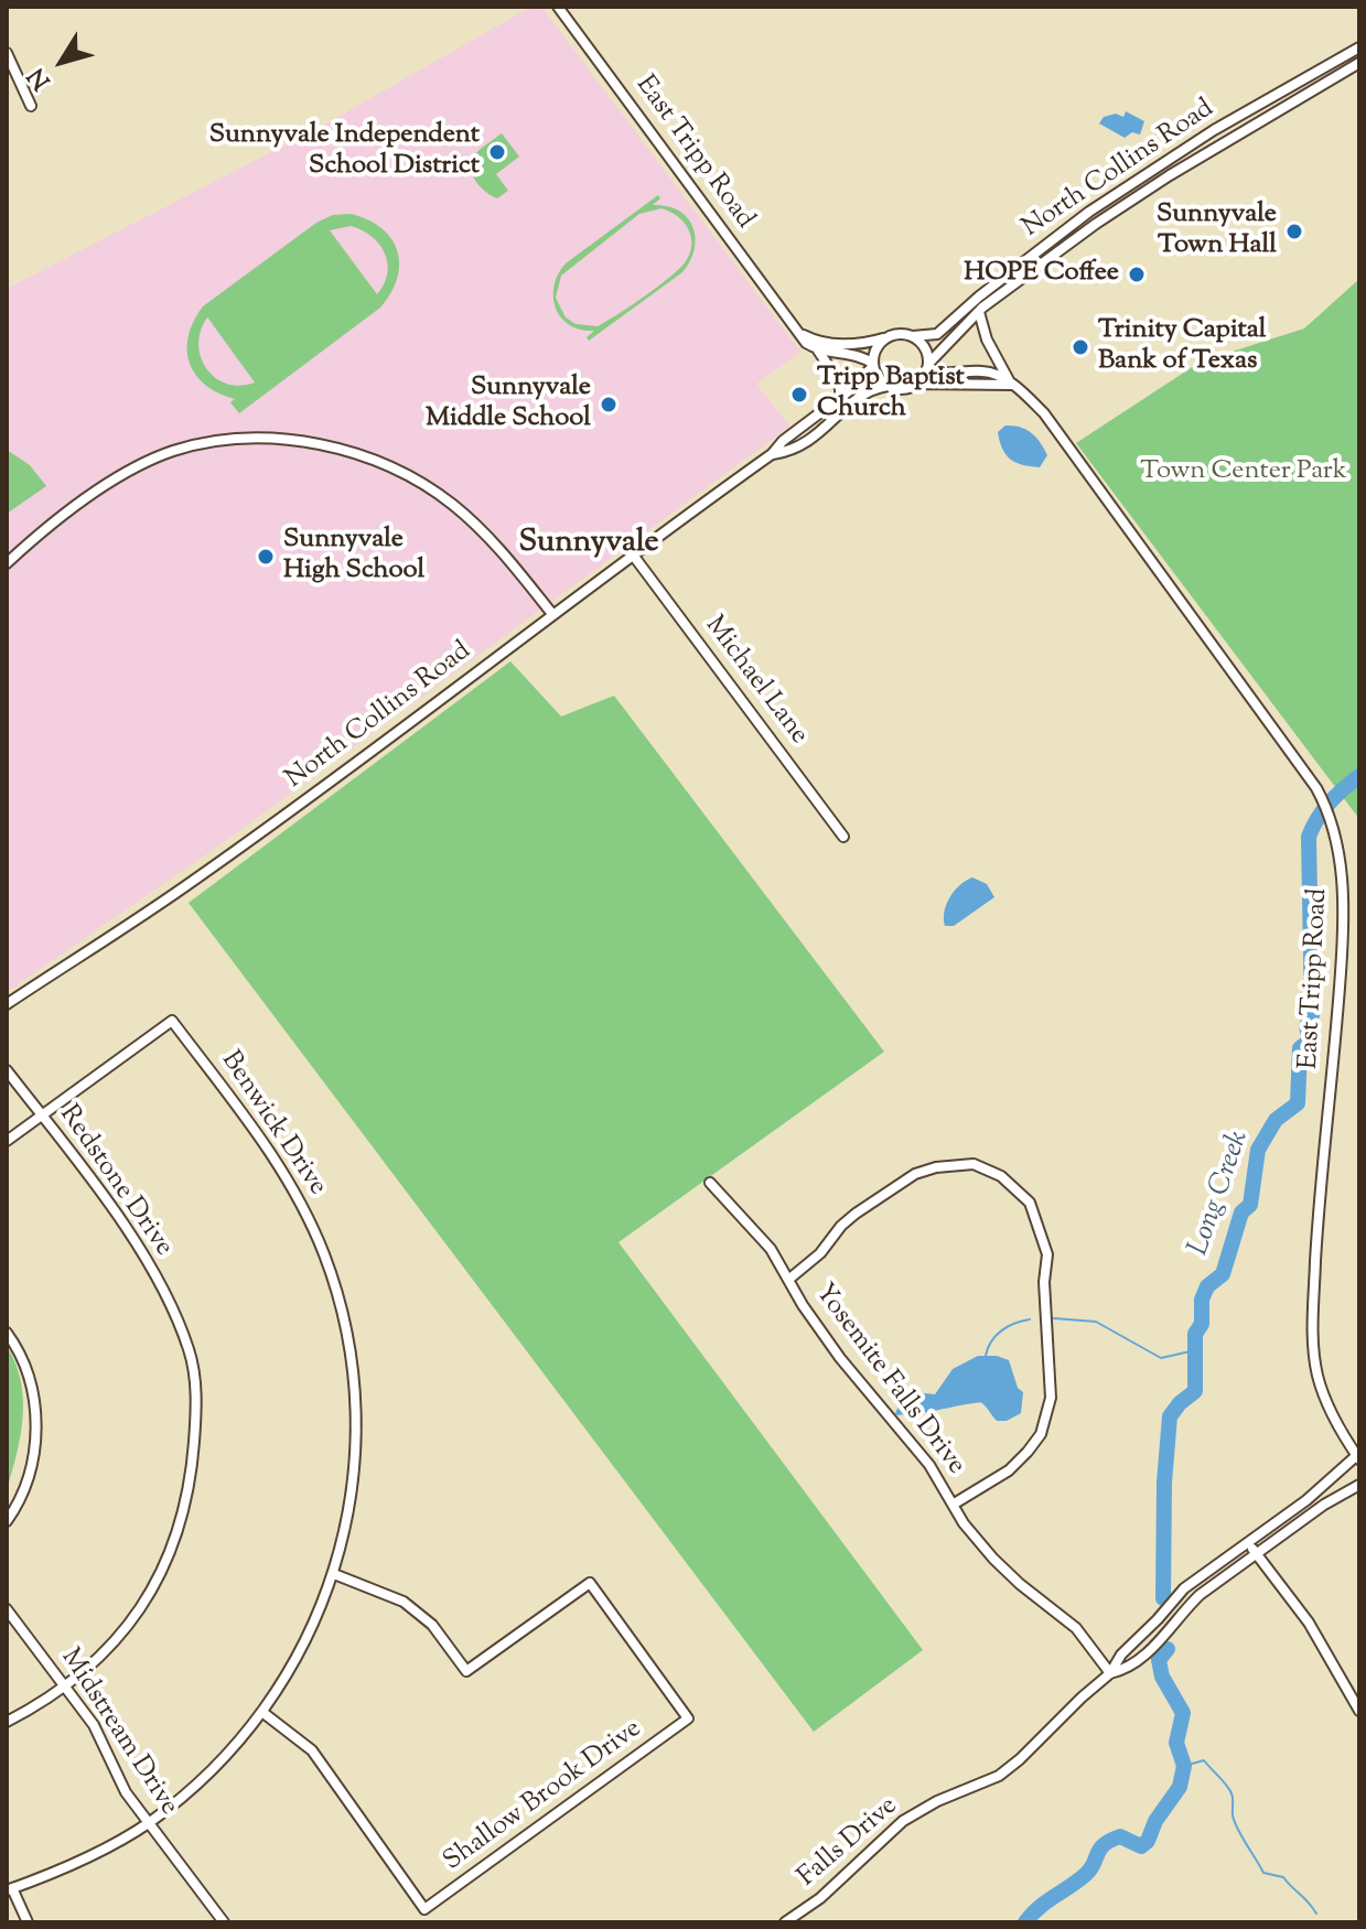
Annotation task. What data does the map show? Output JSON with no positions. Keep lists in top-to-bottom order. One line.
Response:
{"streets":{"street":["East Tripp Road","North Collins Road","Michael Lane","Benwick Drive","Redstone Drive","Yosemite Falls Drive","Midstream Drive","Shallow Brook Drive","Falls Drive"]},"crossings":[["East Tripp Road","North Collins Road"],["East Tripp Road","Falls Drive"],["North Collins Road","Michael Lane"],["Benwick Drive","Redstone Drive"],["Benwick Drive","Midstream Drive"],["Benwick Drive","Shallow Brook Drive"],["Redstone Drive","Midstream Drive"],["Yosemite Falls Drive","Falls Drive"]],"districts":["Sunnyvale"],"water":["Long Creek"],"parks":["Town Center Park"],"places":["Sunnyvale Independent School District","Sunnyvale Town Hall","HOPE Coffee","Trinity Capital Bank of Texas","Tripp Baptist Church","Sunnyvale Middle School","Sunnyvale High School"],"north":"bottom left"}
